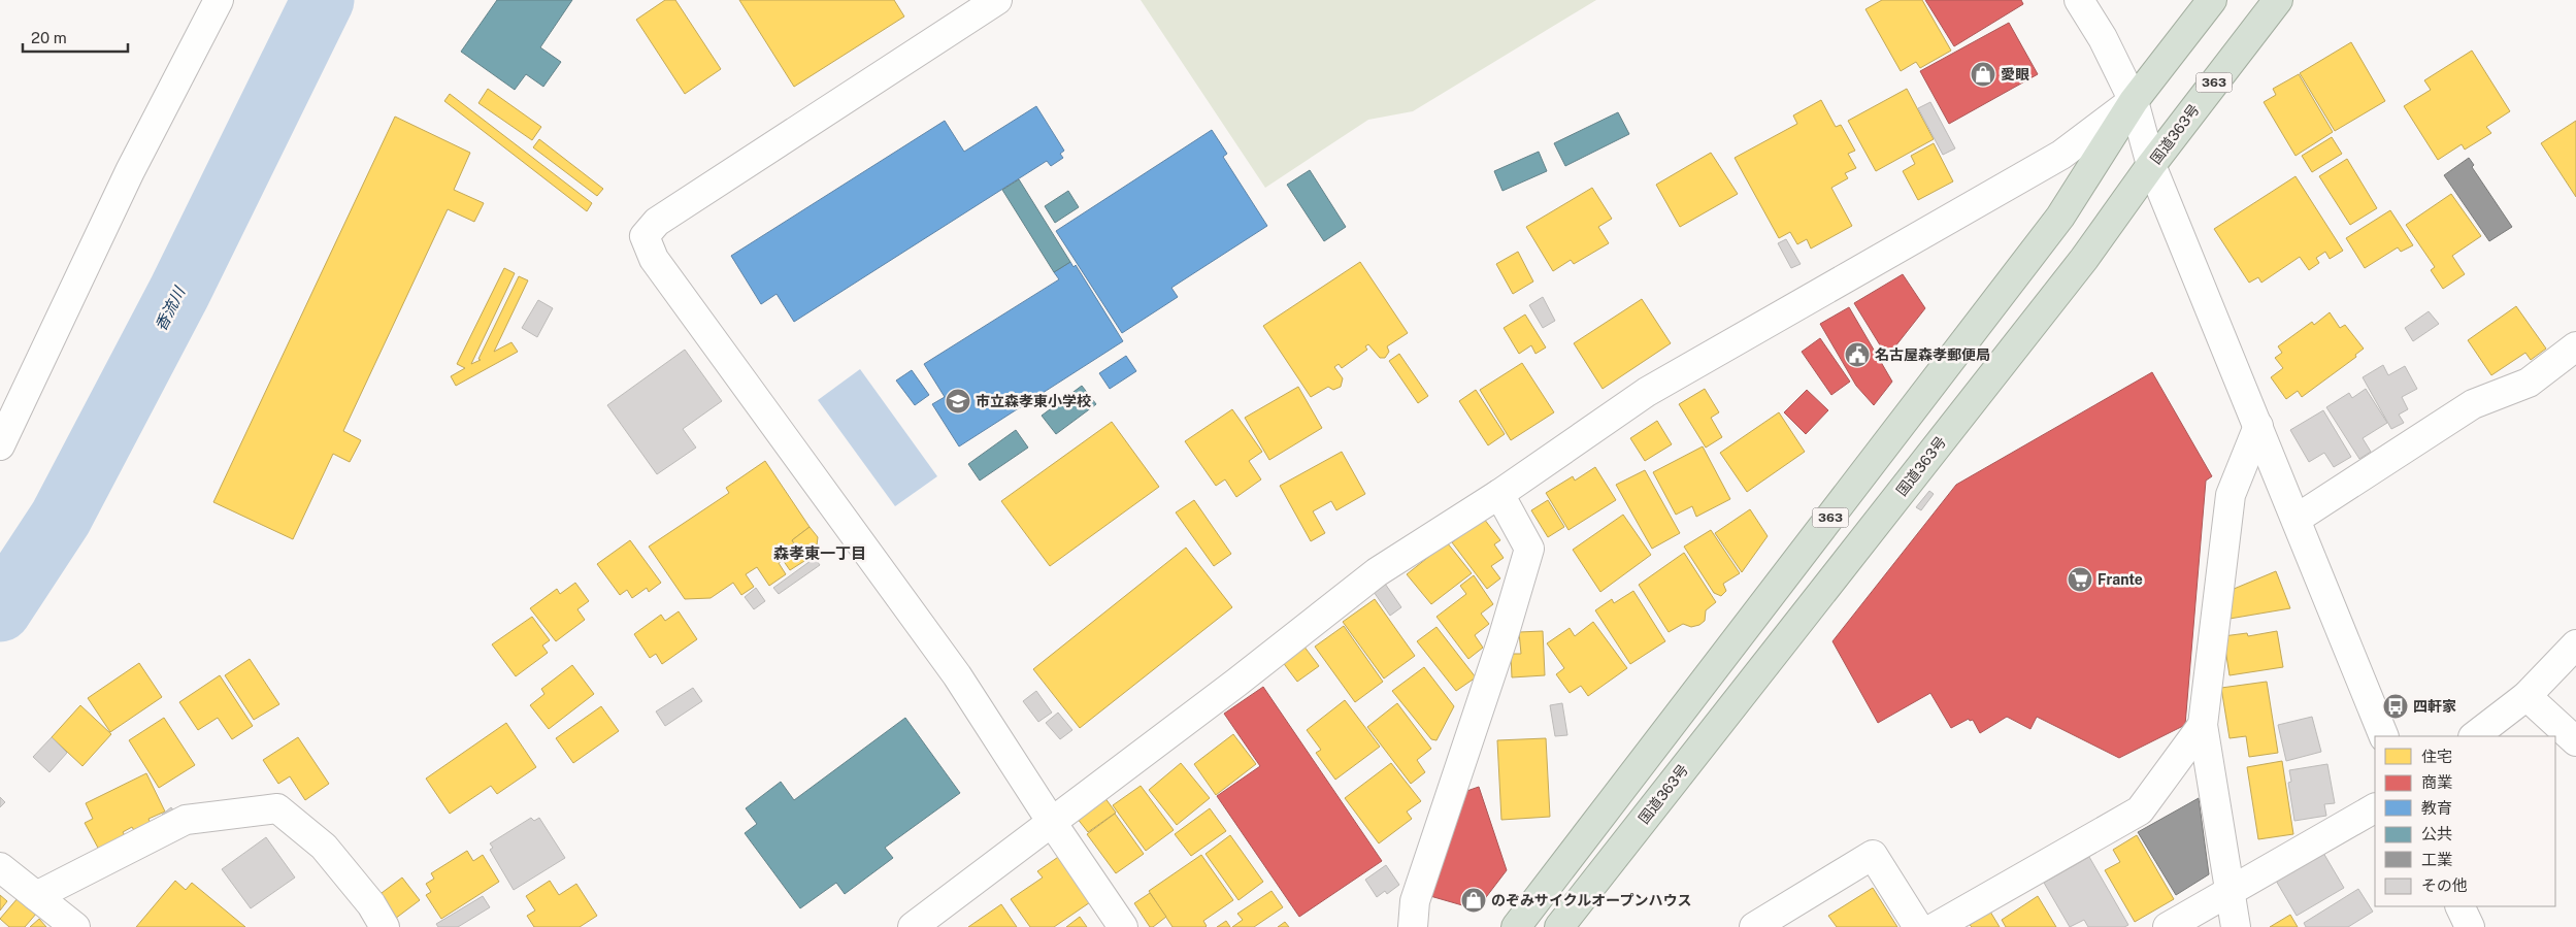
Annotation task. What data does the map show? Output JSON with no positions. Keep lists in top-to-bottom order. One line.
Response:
{"streets":{"highway":["363","国道363号"]},"districts":["森孝東一丁目"],"water":["香流川"],"places":{"shop":["愛眼","のぞみサイクルオープンハウス"],"public building":["名古屋森孝郵便局"],"school or university":["市立森孝東小学校"],"supermarket":["Frante"],"bus stop":["四軒家"]},"legend":["住宅","商業","教育","公共","工業","その他"],"scale_bar":"20 m"}
